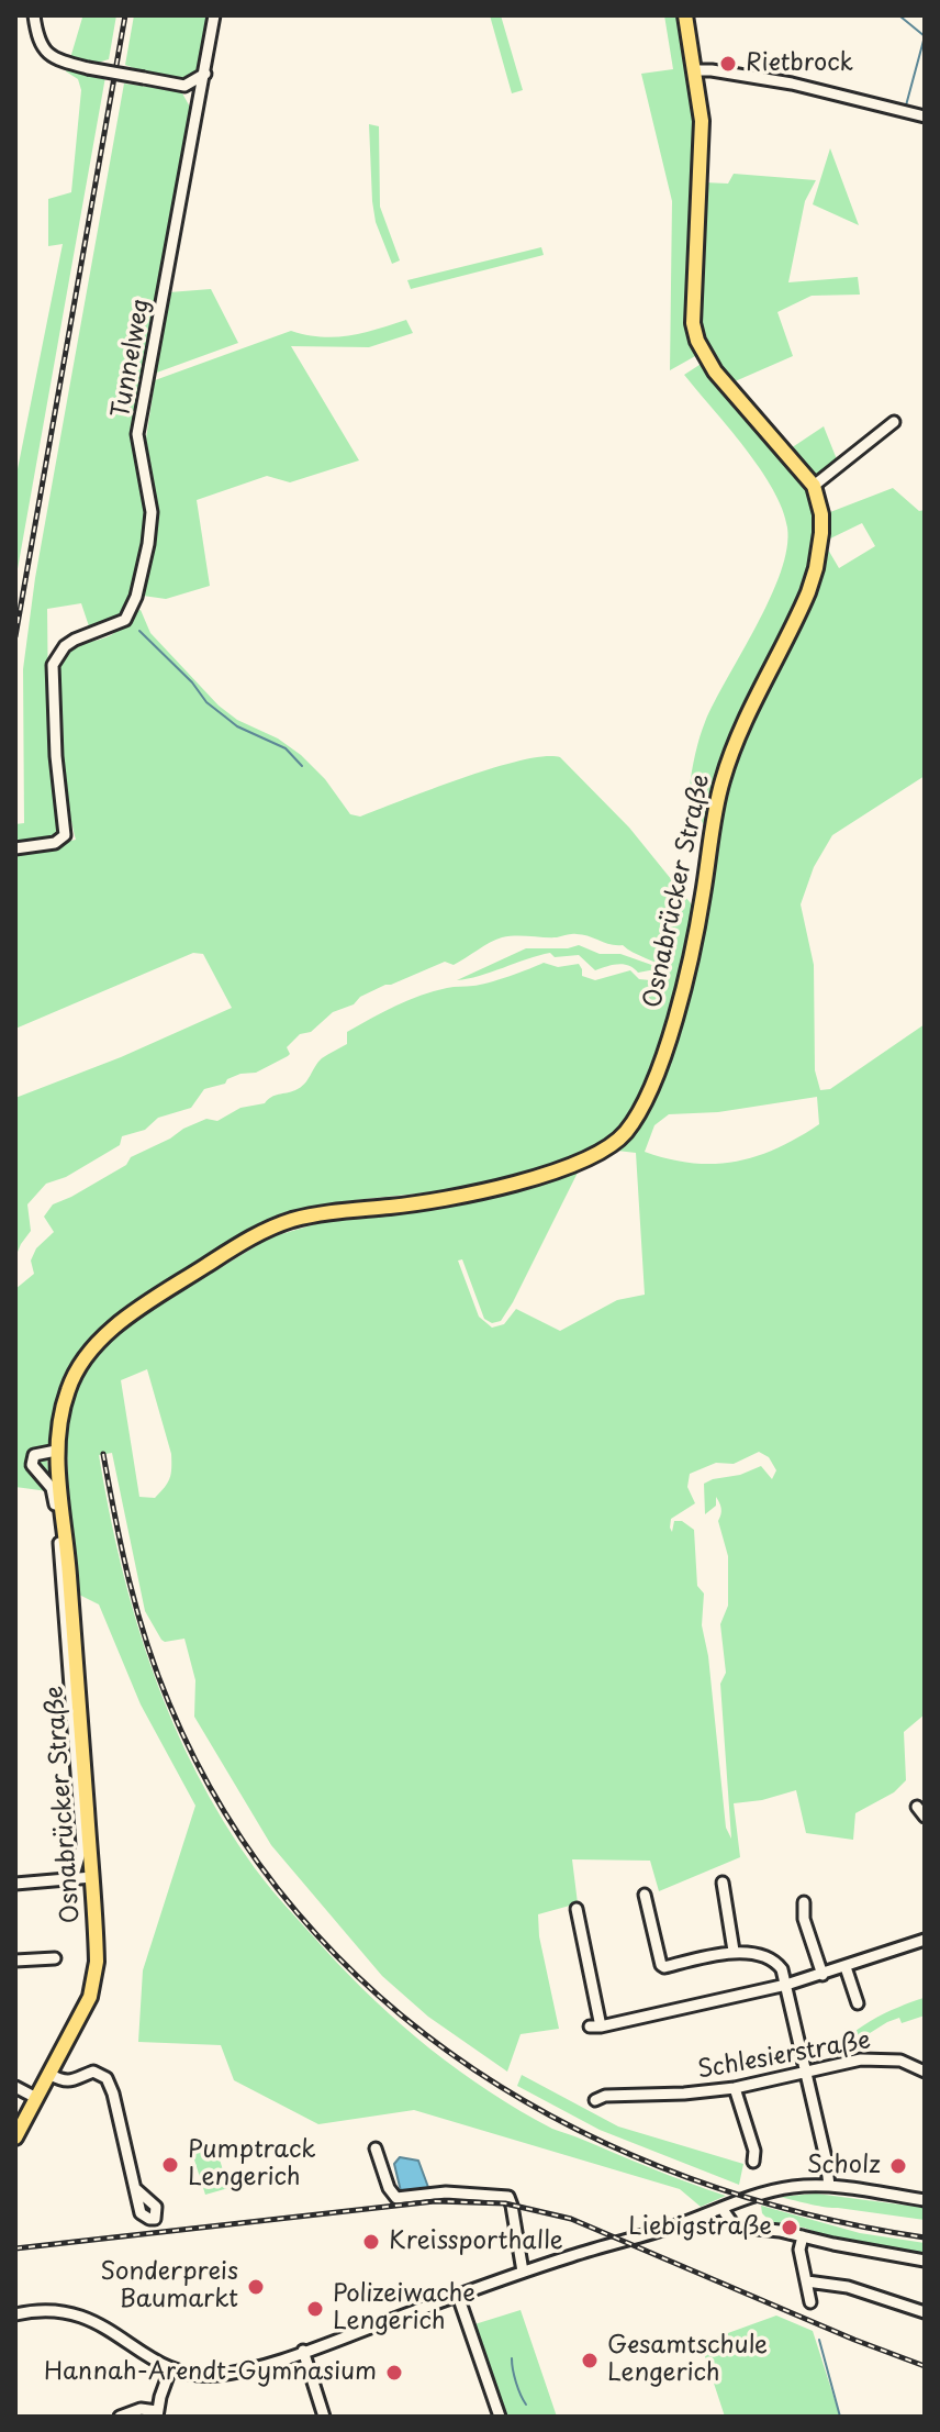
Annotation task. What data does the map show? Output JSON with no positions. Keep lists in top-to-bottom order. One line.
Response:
{"streets":{"main road":["Osnabrücker Straße"],"street":["Tunnelweg","Schlesierstraße"]},"places":["Rietbrock","Pumptrack Lengerich","Scholz","Liebigstraße","Kreissporthalle","Sonderpreis Baumarkt","Polizeiwache Lengerich","Gesamtschule Lengerich","Hannah-Arendt-Gymnasium"]}
